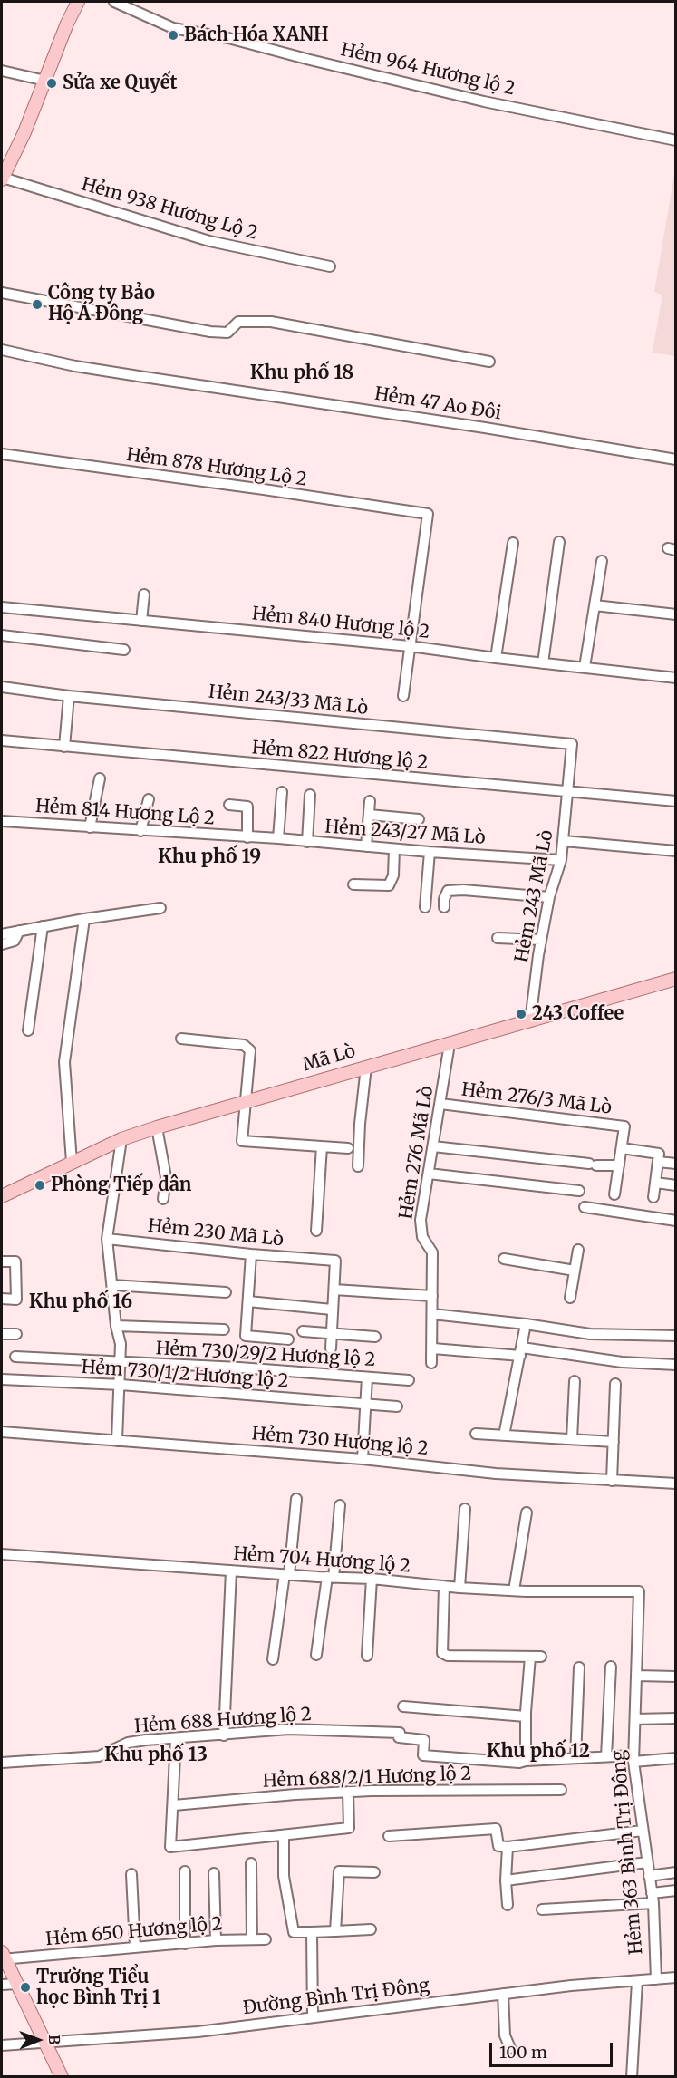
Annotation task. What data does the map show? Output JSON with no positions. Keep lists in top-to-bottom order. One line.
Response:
{"streets":{"main road":["Mã Lò"],"street":["Hẻm 964 Hương lộ 2","Hẻm 938 Hương Lộ 2","Hẻm 47 Ao Đôi","Hẻm 878 Hương Lộ 2","Hẻm 840 Hương lộ 2","Hẻm 243/33 Mã Lò","Hẻm 822 Hương lộ 2","Hẻm 814 Hương Lộ 2","Hẻm 243/27 Mã Lò","Hẻm 243 Mã Lò","Hẻm 276/3 Mã Lò","Hẻm 276 Mã Lò","Hẻm 230 Mã Lò","Hẻm 730/29/2 Hương lộ 2","Hẻm 730/1/2 Hương lộ 2","Hẻm 730 Hương lộ 2","Hẻm 704 Hương lộ 2","Hẻm 688 Hương lộ 2","Hẻm 688/2/1 Hương lộ 2","Hẻm 363 Bình Trị Đông","Hẻm 650 Hương lộ 2","Đường Bình Trị Đông"]},"crossings":[["Hẻm 878 Hương Lộ 2","Hẻm 840 Hương lộ 2"],["Hẻm 243/33 Mã Lò","Hẻm 243 Mã Lò"],["Hẻm 822 Hương lộ 2","Hẻm 243 Mã Lò"],["Hẻm 814 Hương Lộ 2","Hẻm 243/27 Mã Lò"],["Hẻm 243/27 Mã Lò","Hẻm 243 Mã Lò"],["Hẻm 243 Mã Lò","Mã Lò"],["Mã Lò","Hẻm 276 Mã Lò"],["Hẻm 276/3 Mã Lò","Hẻm 276 Mã Lò"],["Hẻm 704 Hương lộ 2","Hẻm 363 Bình Trị Đông"],["Hẻm 363 Bình Trị Đông","Đường Bình Trị Đông"]],"districts":["Khu phố 18","Khu phố 19","Khu phố 16","Khu phố 12","Khu phố 13"],"places":["Bách Hóa XANH","Sửa xe Quyết","Công ty Bảo Hộ Á Đông","243 Coffee","Phòng Tiếp dân","Trường Tiểu học Bình Trị 1"],"scale_bar":"100 m","north":"right"}
